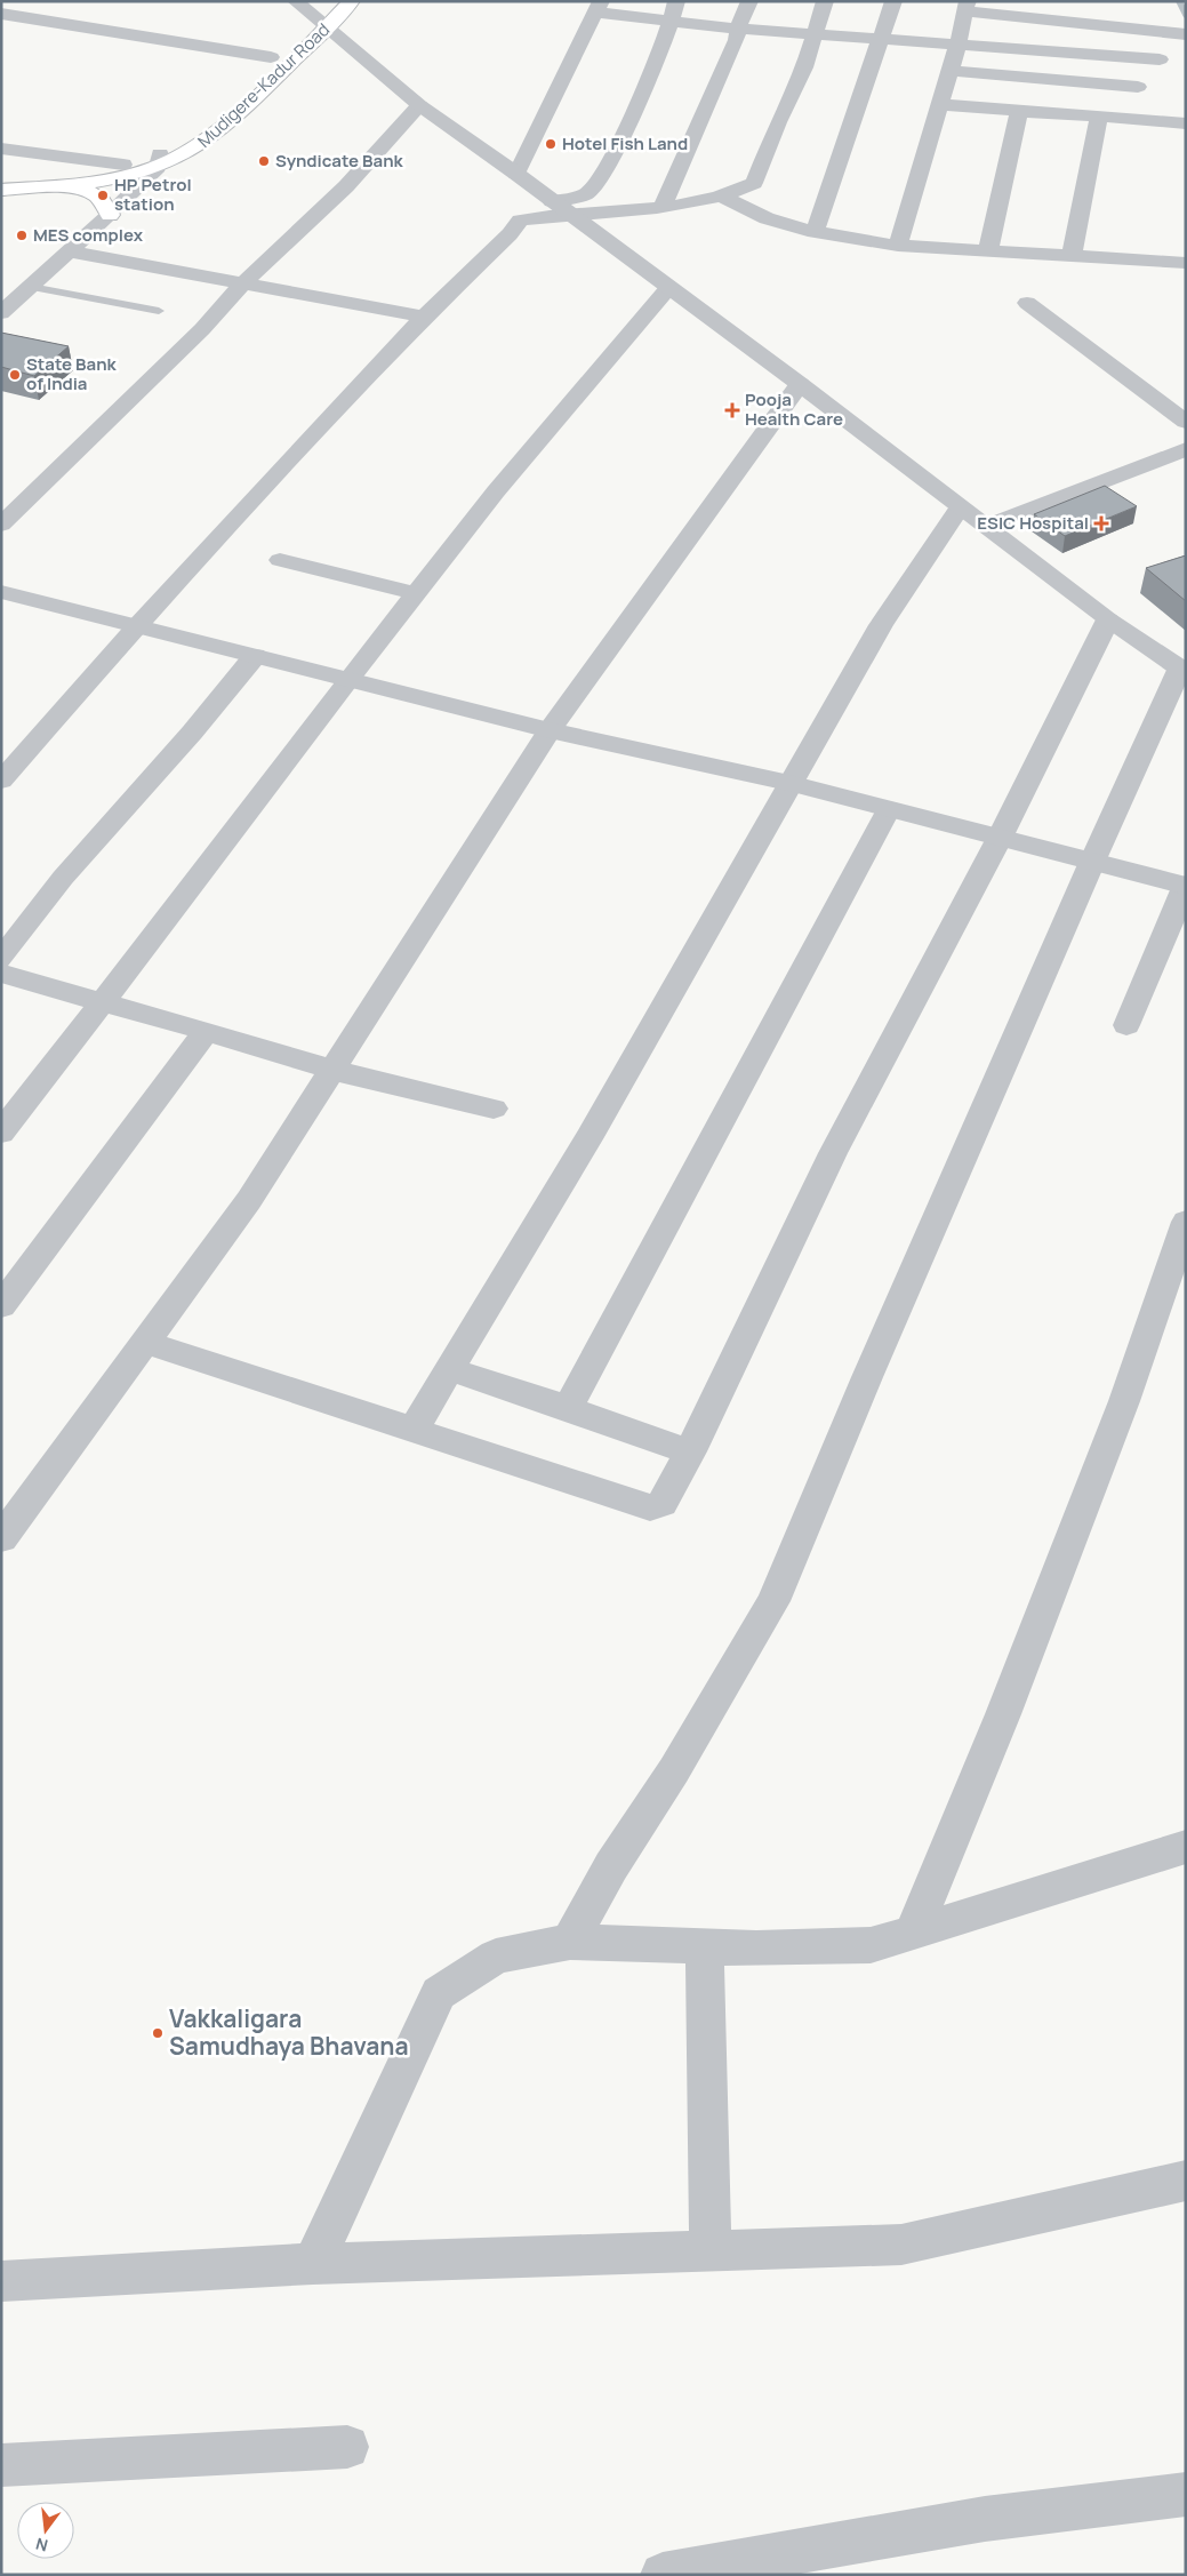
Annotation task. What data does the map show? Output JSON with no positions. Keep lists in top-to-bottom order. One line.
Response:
{"streets":{"highway":["Mudigere-Kadur Road"]},"places":{"other":["Hotel Fish Land","Syndicate Bank","HP Petrol station","MES complex","State Bank of India","Vakkaligara Samudhaya Bhavana"],"health":["Pooja Health Care","ESIC Hospital"]},"north":"bottom"}
